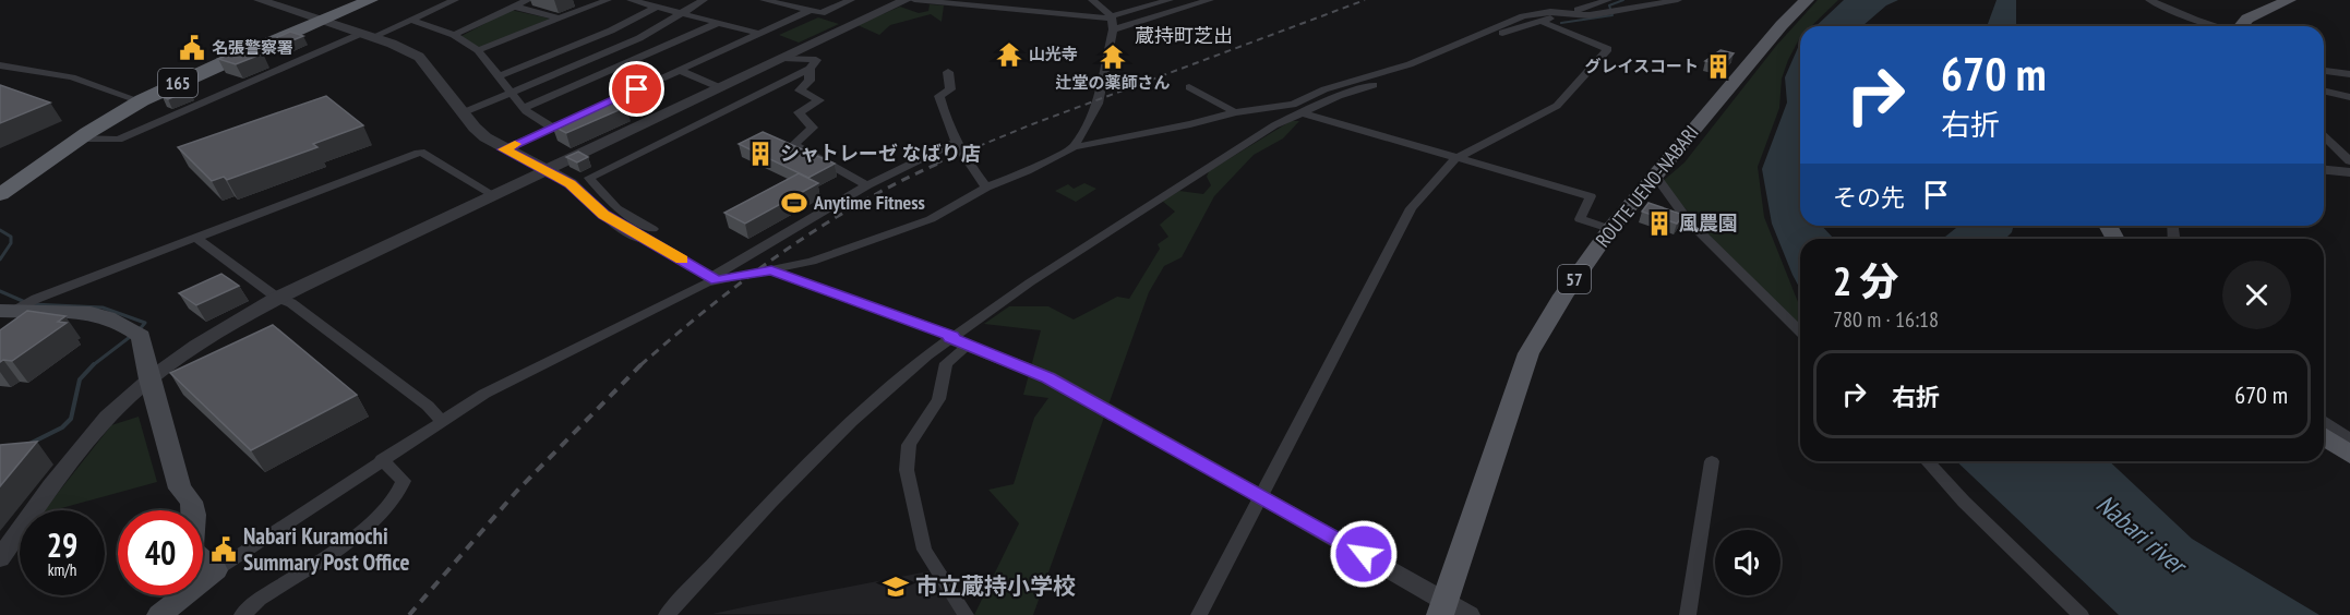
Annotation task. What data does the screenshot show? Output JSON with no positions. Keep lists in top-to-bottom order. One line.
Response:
{"streets":{"highway":["165"],"main road":["ROUTE UENO-NABARI","57"]},"districts":["蔵持町芝出"],"water":["Nabari river"],"places":{"public building":["名張警察署","Nabari Kuramochi Summary Post Office"],"temple":["山光寺","辻堂の薬師さん"],"building":["グレイスコート","シャトレーゼ なばり店","風農園"],"sports":["Anytime Fitness"],"school or university":["市立蔵持小学校"]},"page":{"turn":["670 m","右折"],"then":"その先","heading":["2 分","780 m · 16:18"],"list":[{"name":"右折","value":"670 m"}],"speed":"29 km/h","limit":"40"}}
